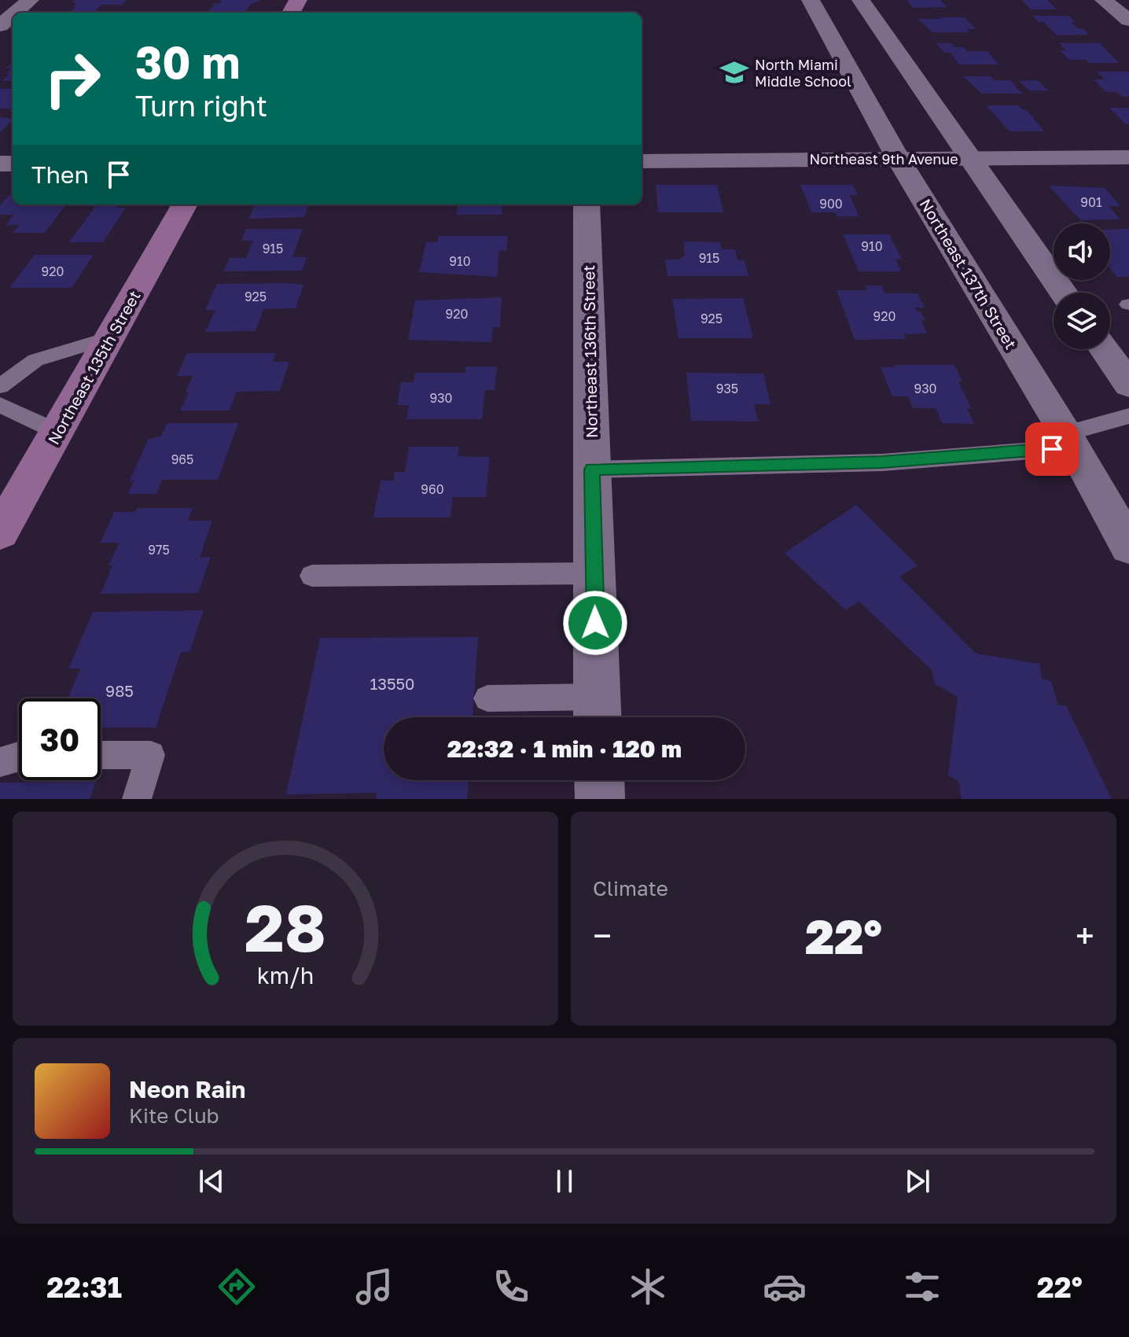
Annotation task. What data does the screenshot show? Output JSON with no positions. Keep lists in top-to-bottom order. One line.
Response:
{"streets":{"main road":["Northeast 135th Street"],"street":["Northeast 9th Avenue","Northeast 137th Street","Northeast 136th Street"]},"crossings":[["Northeast 9th Avenue","Northeast 137th Street"]],"places":{"school or university":["North Miami Middle School"]},"house_numbers":["901","900","910","915","915","910","920","925","920","920","925","935","930","930","965","960","975","13550","985"],"page":{"turn":["30 m","Turn right"],"then":"Then","limit":"30","trip":"22:32 · 1 min · 120 m","tile":"Climate","heat":["−","22°","+"],"song":["Neon Rain","Kite Club"],"tabs":["22:31","22°"],"gauge":["28","km/h"]}}
